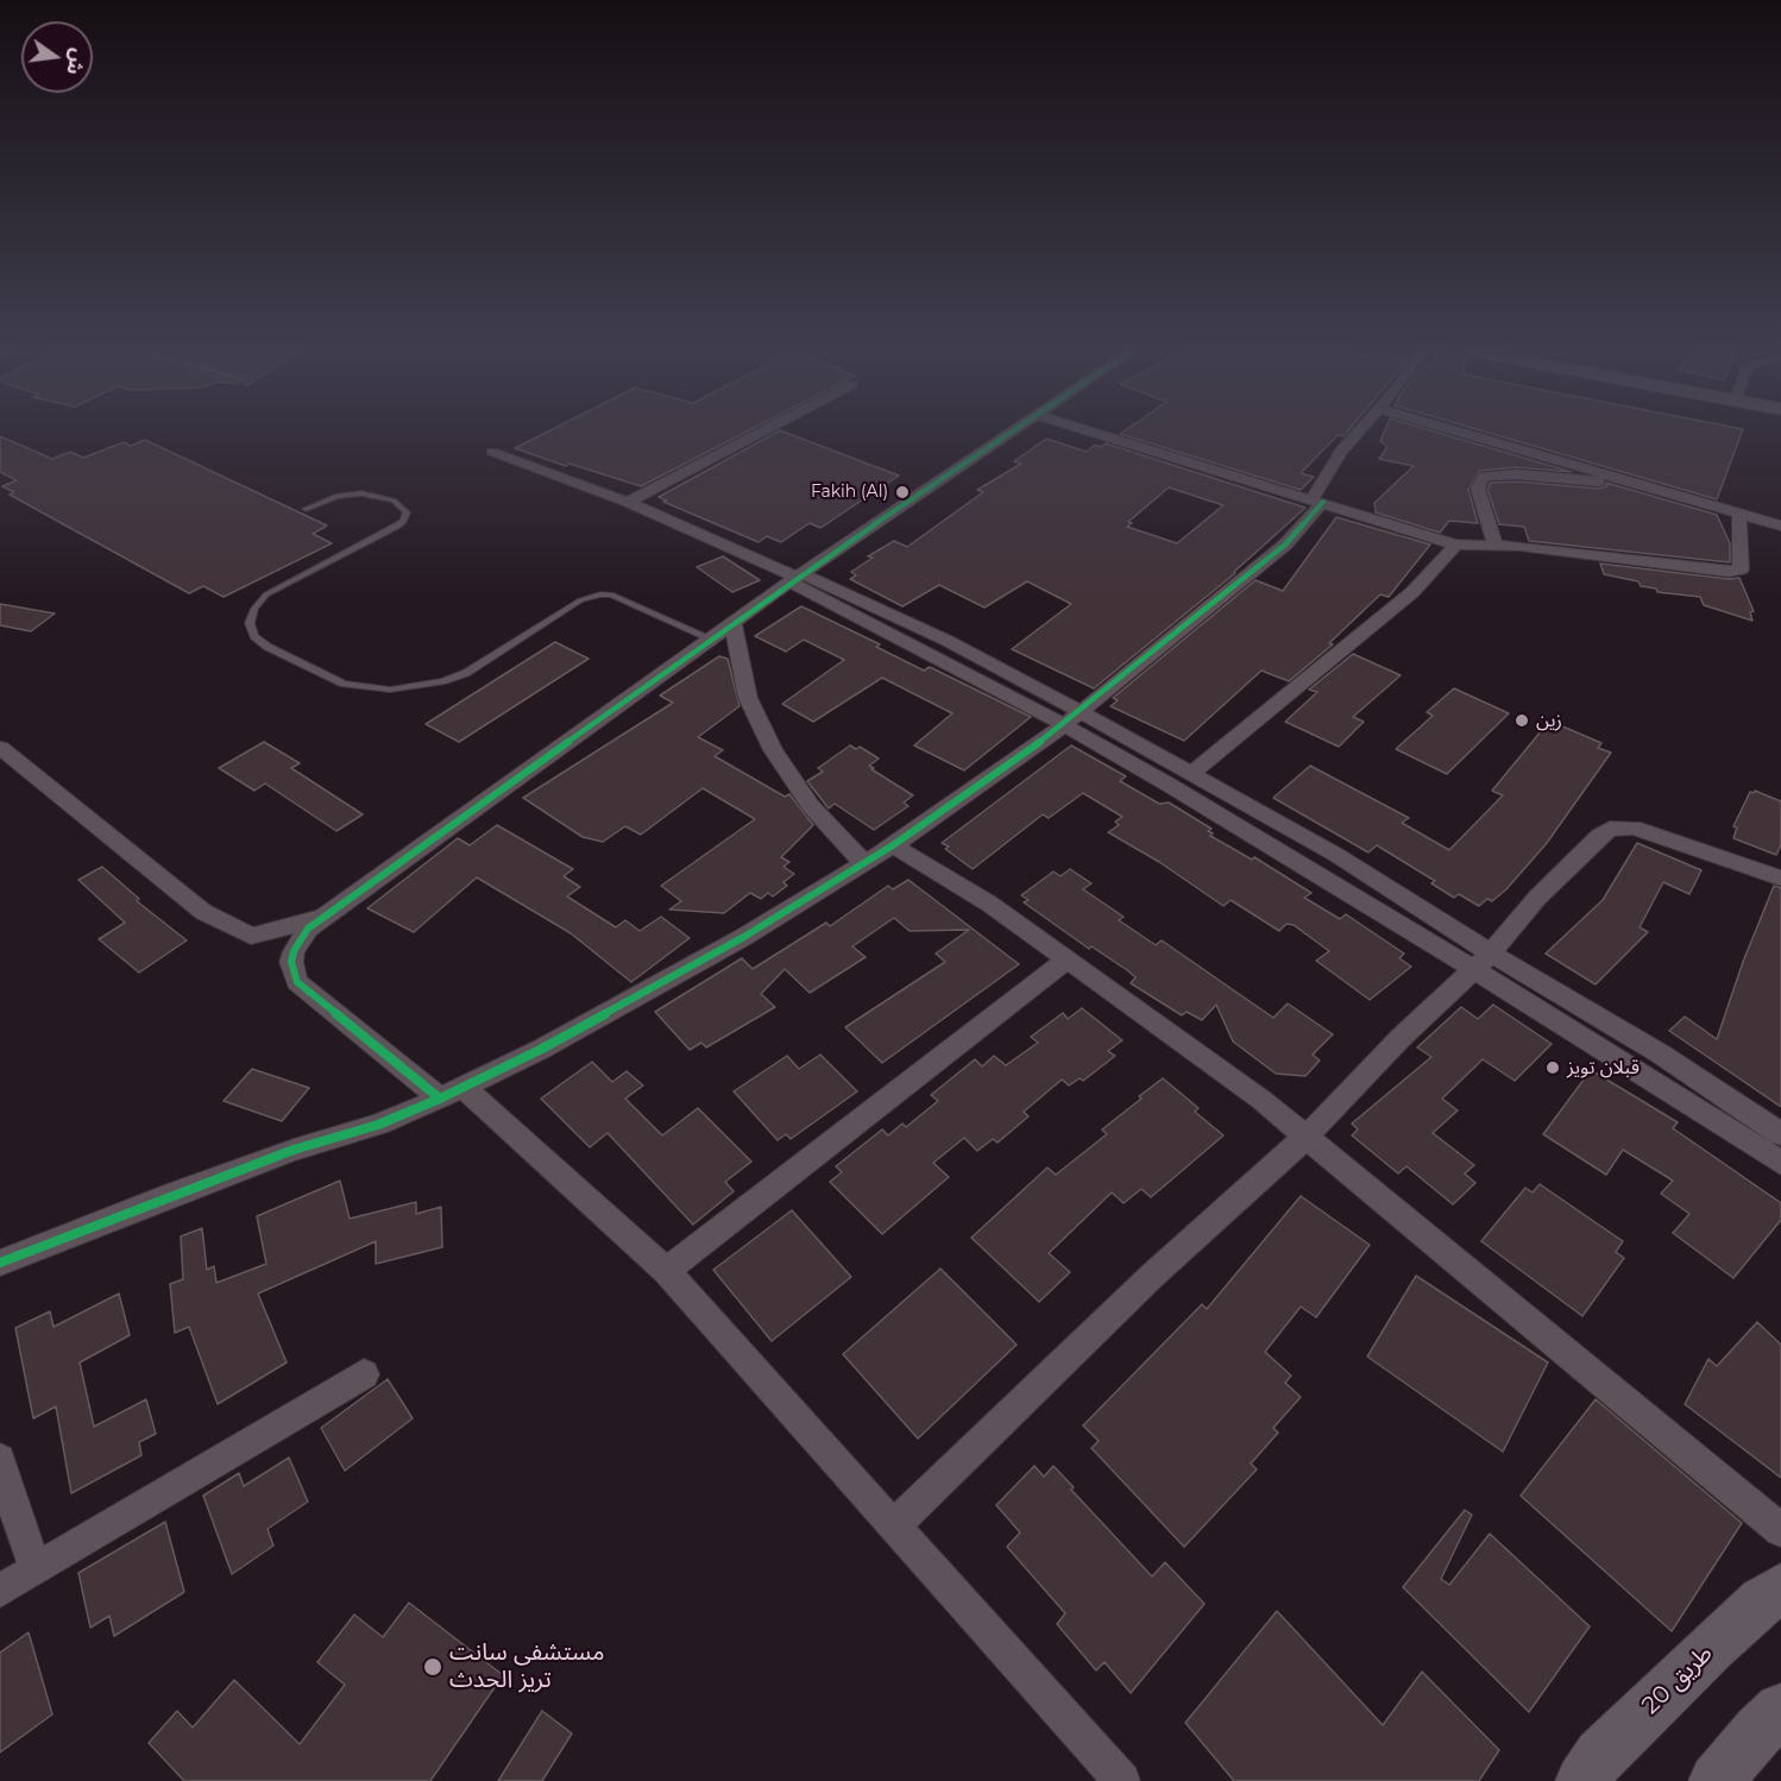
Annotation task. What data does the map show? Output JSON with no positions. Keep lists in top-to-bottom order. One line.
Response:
{"streets":{"street":["طريق 20"]},"places":["Fakih (Al)","زين","قبلان تويز","مستشفى سانت تريز الحدث"],"north":"right"}
